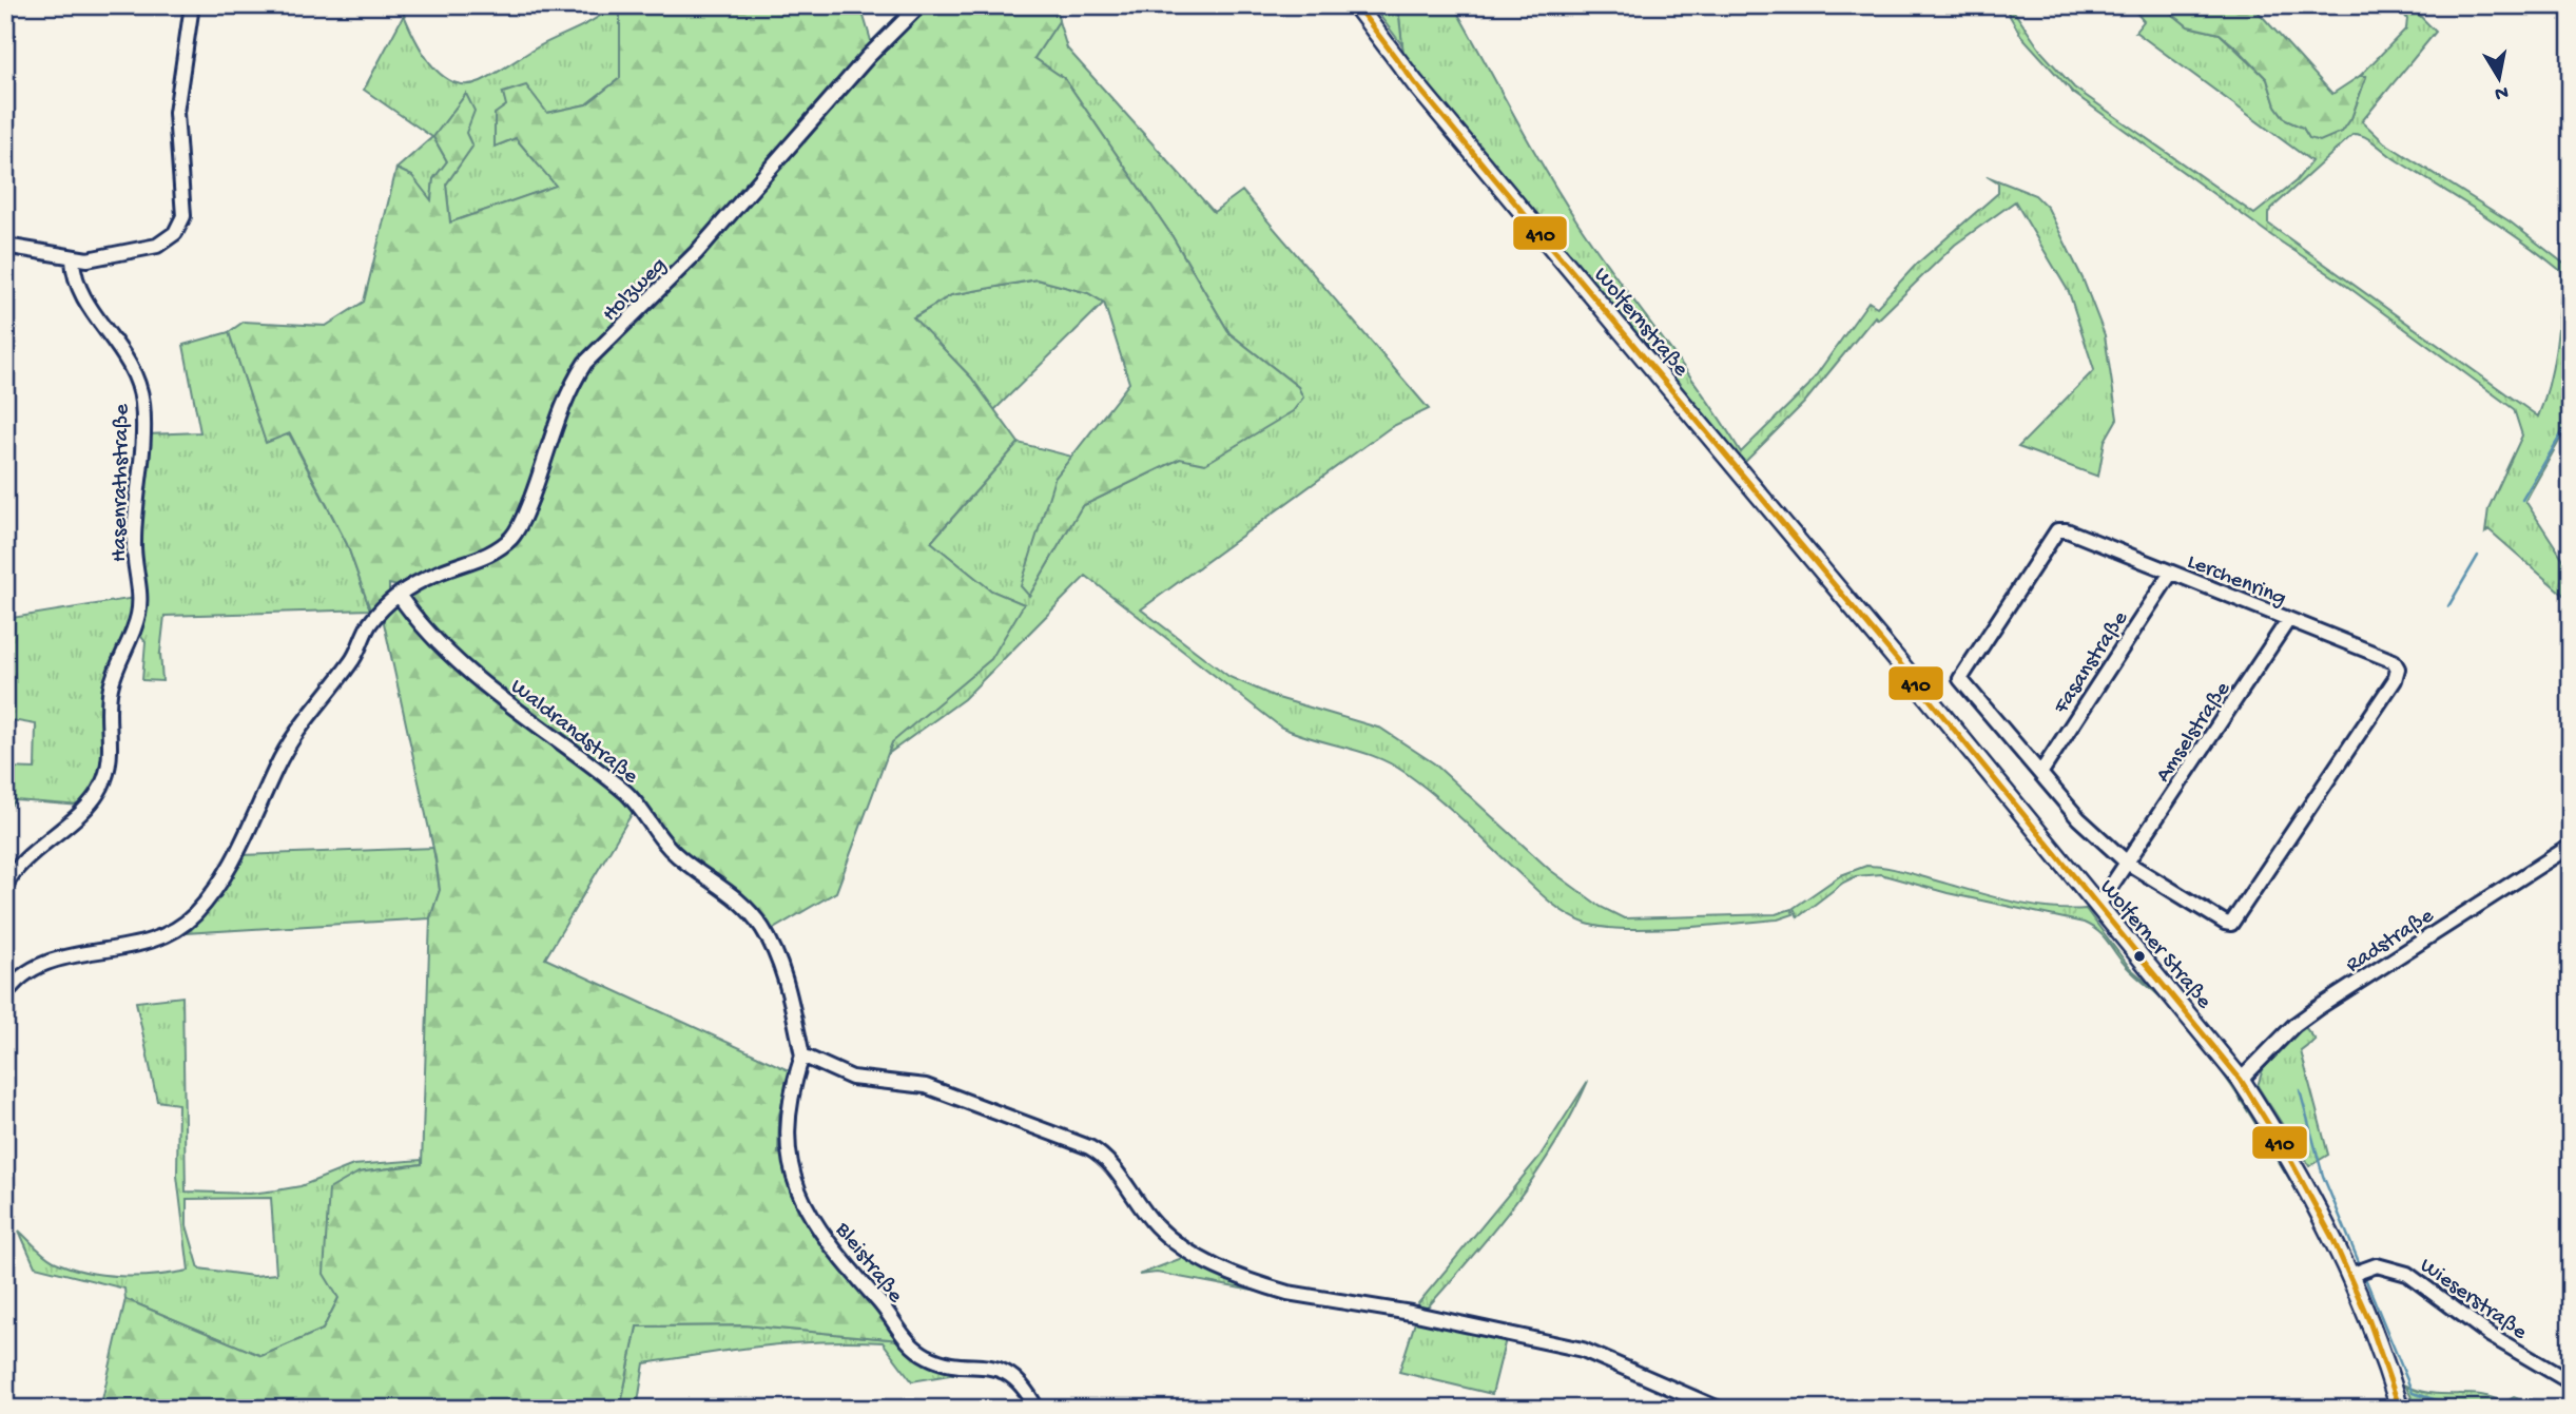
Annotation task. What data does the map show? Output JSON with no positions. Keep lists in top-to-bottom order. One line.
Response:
{"streets":{"main road":["Wolfernstraße","Wolferner Straße"],"street":["Holzweg","Hasenrathstraße","Lerchenring","Fasanstraße","Waldrandstraße","Amselstraße","Radstraße","Bleistraße","Wieserstraße"]},"crossings":[["Holzweg","Waldrandstraße"],["Wolfernstraße","Wolferner Straße"],["Lerchenring","Fasanstraße"],["Lerchenring","Amselstraße"],["Waldrandstraße","Bleistraße"],["Radstraße","Wolferner Straße"],["Wolferner Straße","Wieserstraße"]],"lines":["transit line 410"],"north":"bottom"}
